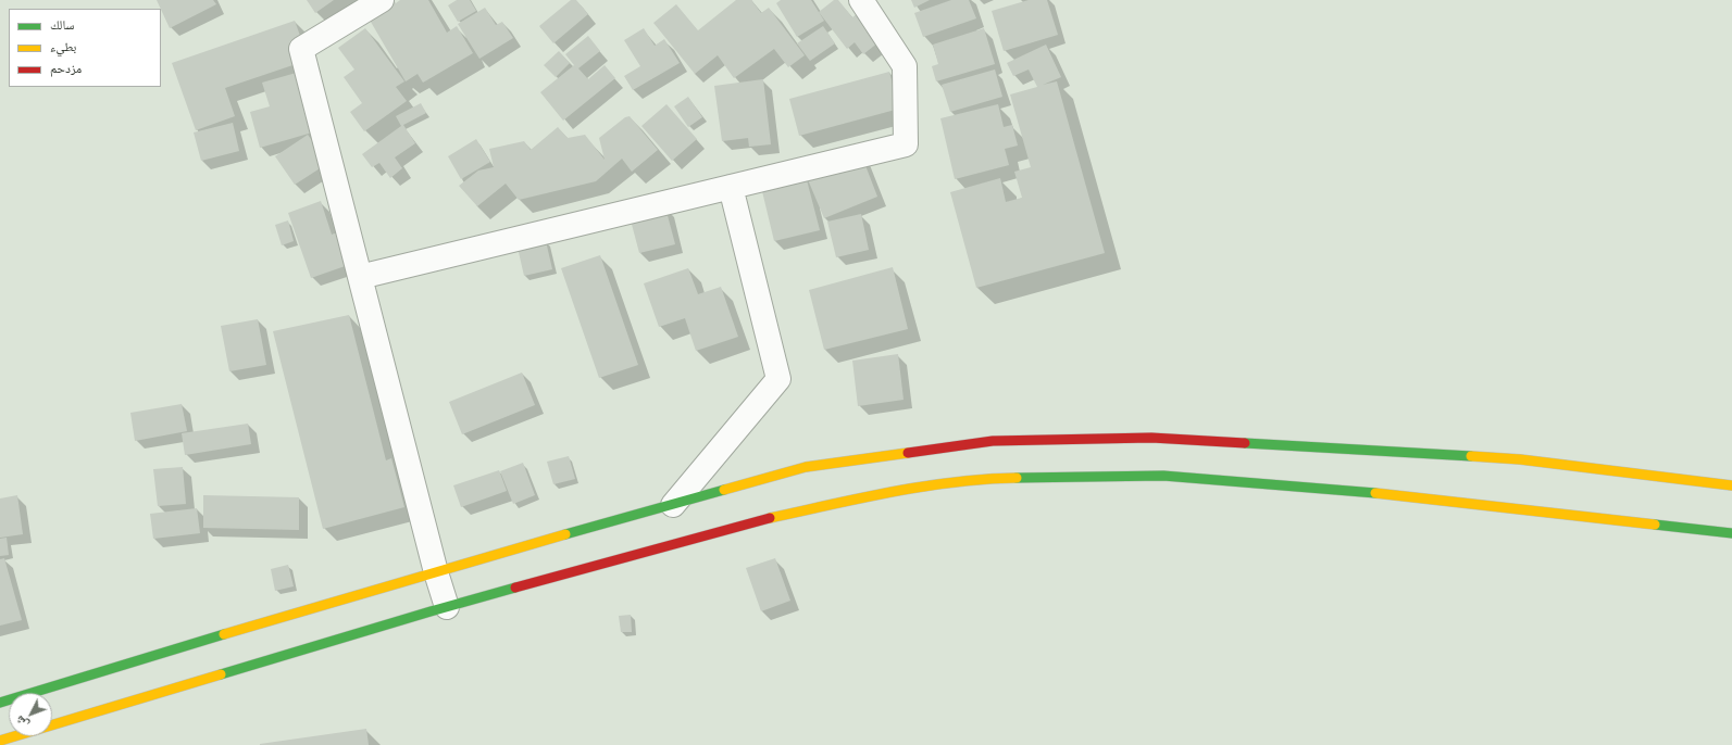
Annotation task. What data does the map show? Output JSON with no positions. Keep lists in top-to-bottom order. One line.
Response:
{"legend":["سالك","بطيء","مزدحم"],"north":"bottom left"}
